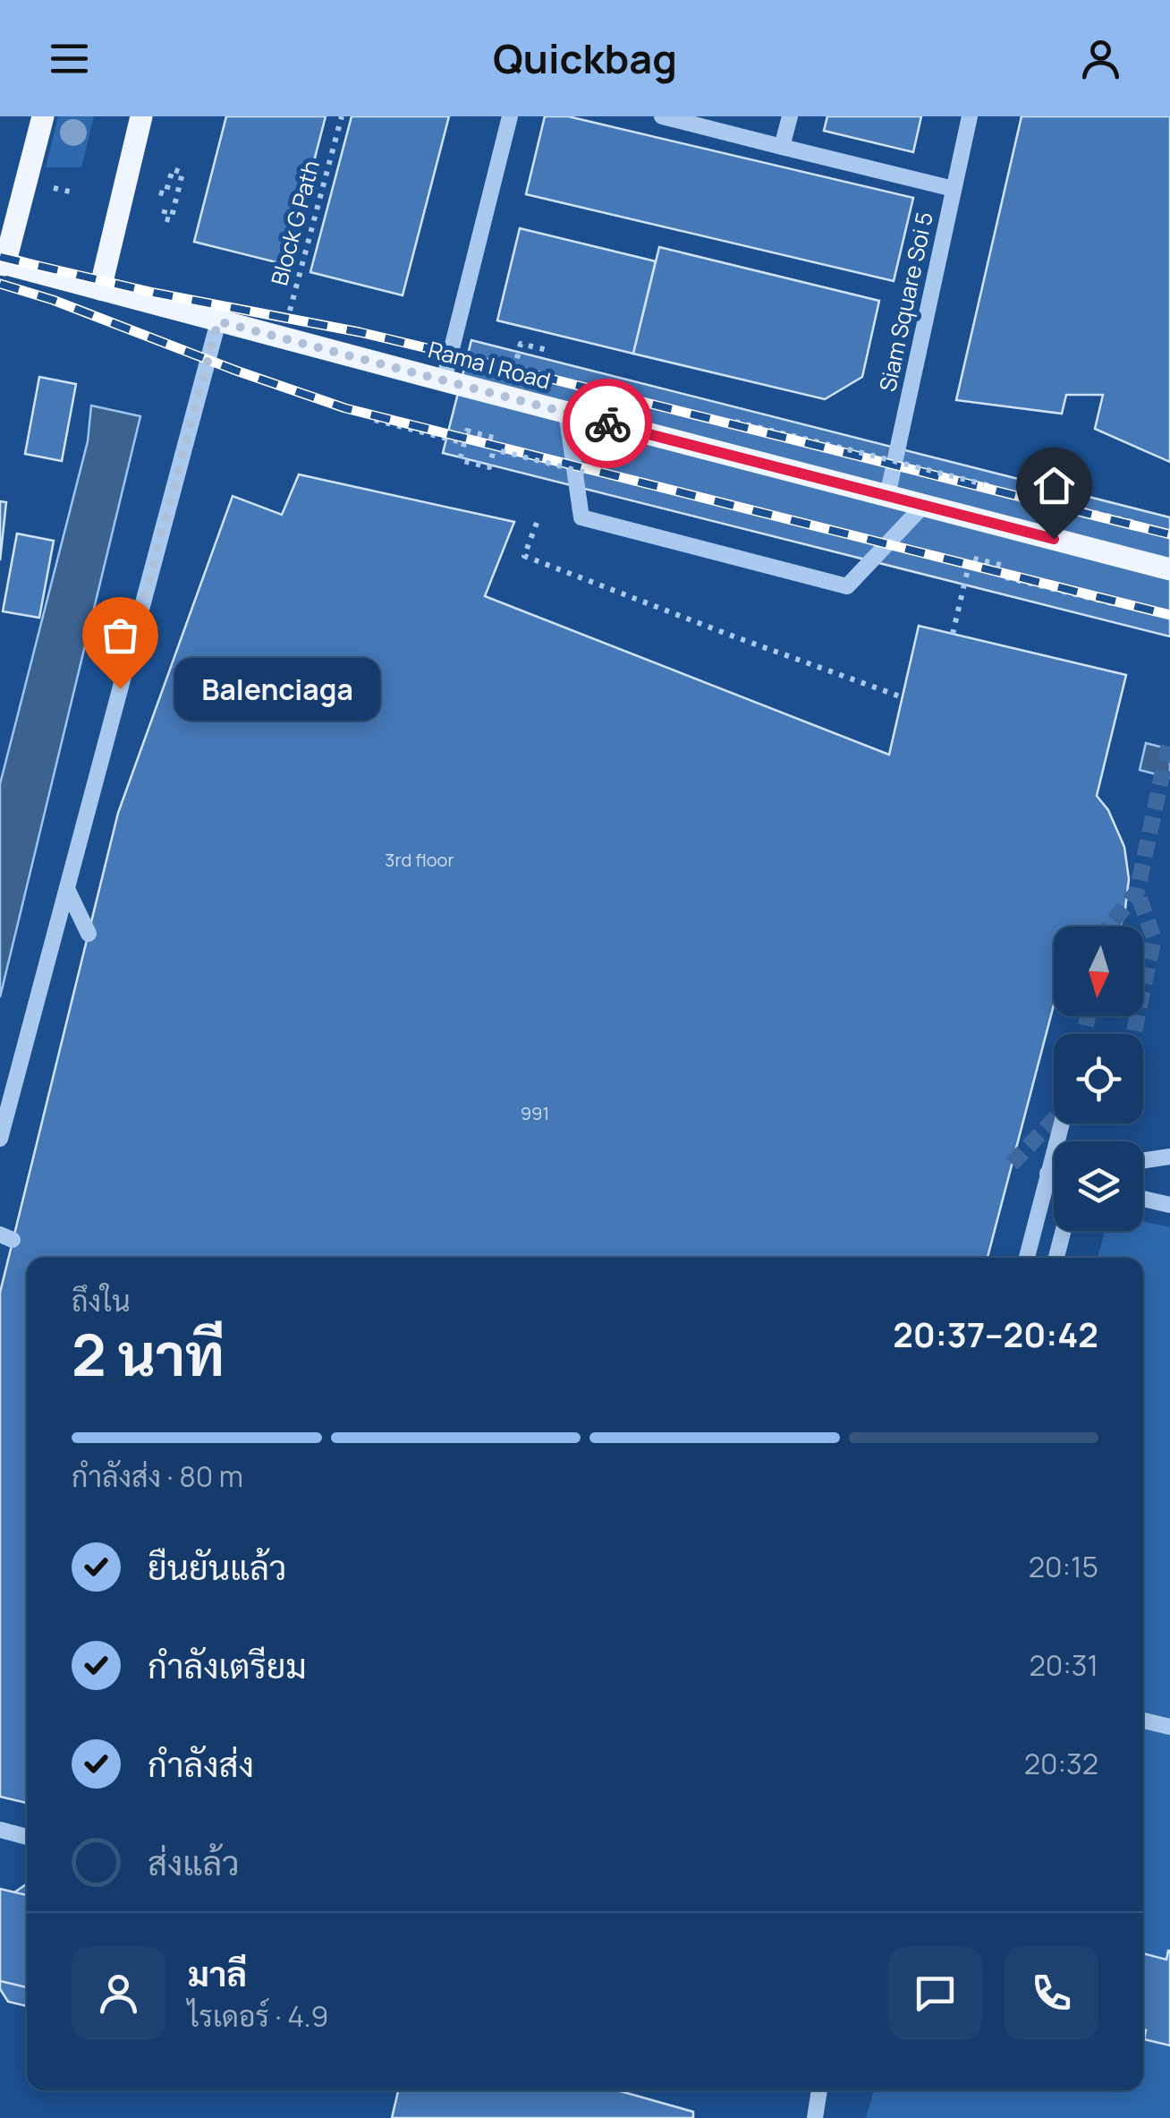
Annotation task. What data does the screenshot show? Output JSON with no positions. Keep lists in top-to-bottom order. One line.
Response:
{"streets":{"main road":["Rama I Road"],"street":["Siam Square Soi 5"],"path":["Block G Path"]},"crossings":[["Block G Path","Rama I Road"],["Siam Square Soi 5","Rama I Road"]],"places":["Balenciaga"],"house_numbers":["3rd floor","991"],"north":"bottom","page":{"header":"Quickbag","bubble":"Balenciaga","heading":["2 นาที","ถึงใน","20:37–20:42"],"panel":["มาลี","ไรเดอร์ · 4.9"],"bar":"กำลังส่ง · 80 m","list":[["ยืนยันแล้ว","20:15"],["กำลังเตรียม","20:31"],["กำลังส่ง","20:32"],"ส่งแล้ว"]}}
